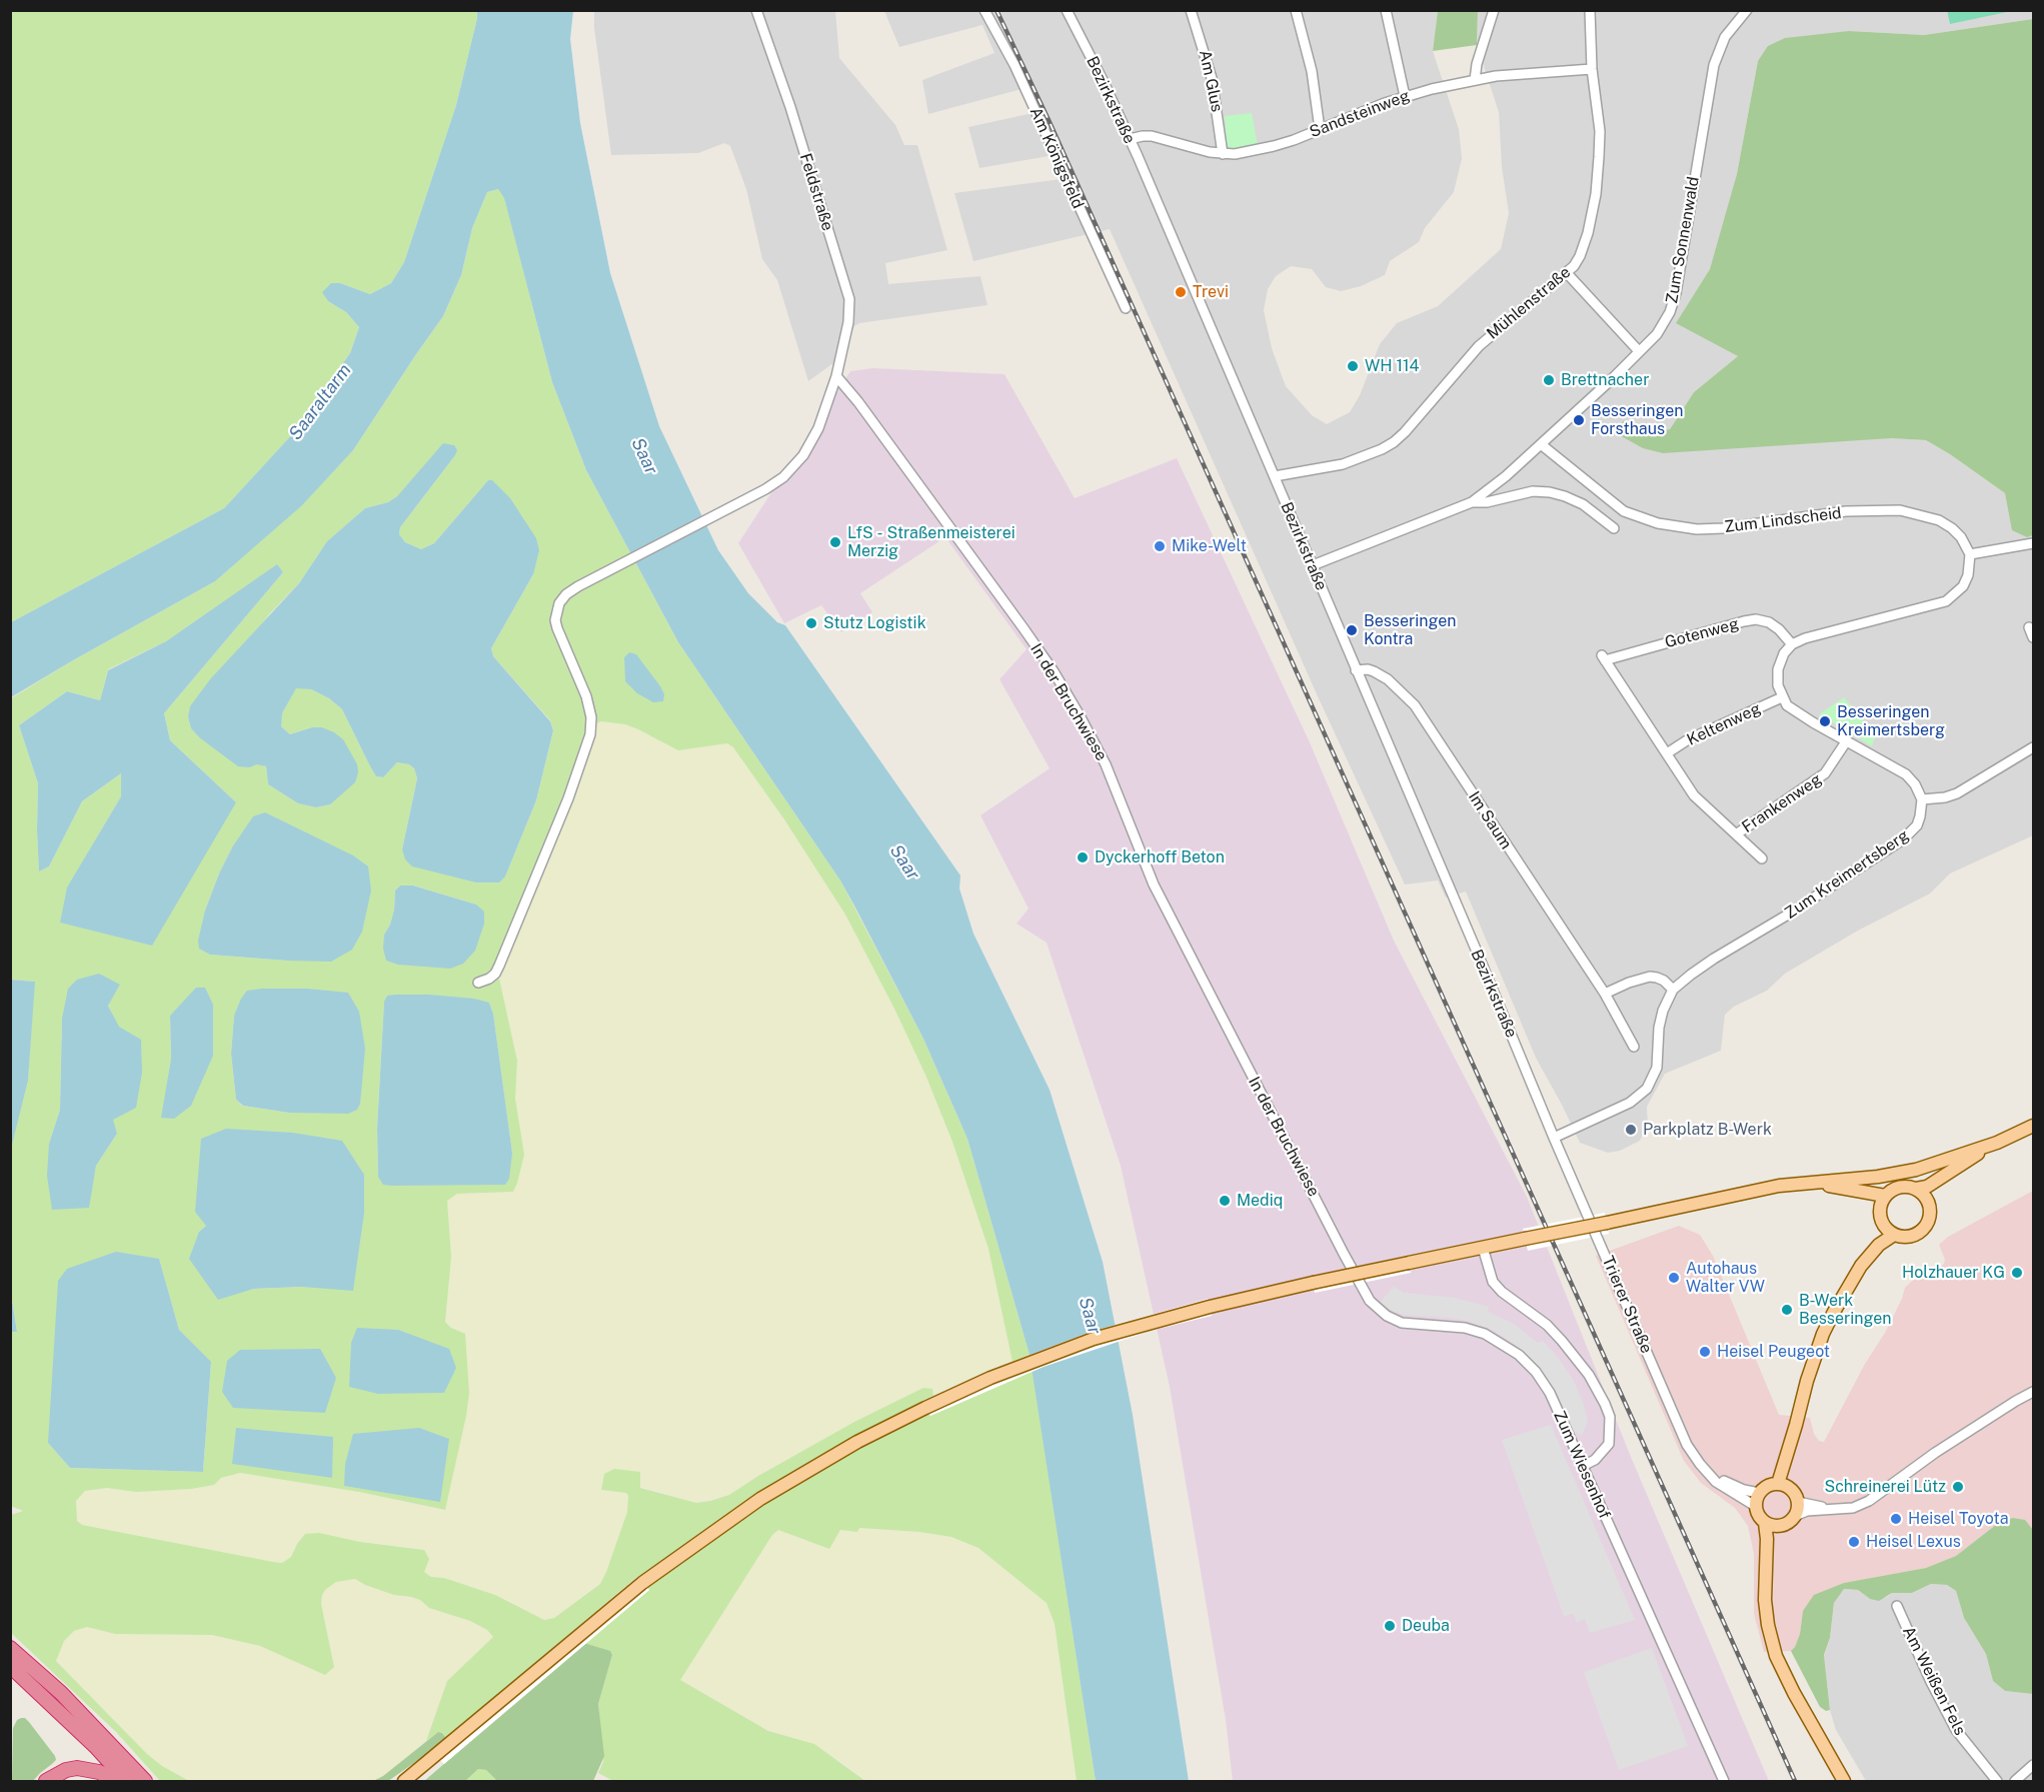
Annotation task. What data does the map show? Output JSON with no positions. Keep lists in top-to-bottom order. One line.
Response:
{"streets":{"street":["Am Glus","Bezirkstraße","Sandsteinweg","Am Königsfeld","Feldstraße","Zum Sonnenwald","Mühlenstraße","Zum Lindscheid","Gotenweg","In der Bruchwiese","Keltenweg","Frankenweg","Im Saum","Zum Kreimertsberg","Trierer Straße","Zum Wiesenhof","Am Weißen Fels"]},"crossings":[["Am Glus","Sandsteinweg"],["Bezirkstraße","Sandsteinweg"],["Bezirkstraße","Zum Sonnenwald"],["Bezirkstraße","Mühlenstraße"],["Bezirkstraße","Im Saum"],["Bezirkstraße","Trierer Straße"],["Sandsteinweg","Mühlenstraße"],["Feldstraße","In der Bruchwiese"],["Zum Sonnenwald","Zum Lindscheid"],["Gotenweg","Keltenweg"],["In der Bruchwiese","Zum Wiesenhof"],["Keltenweg","Frankenweg"]],"water":["Saaraltarm","Saar"],"places":["Trevi","WH 114","Brettnacher","Besseringen Forsthaus","LfS - Straßenmeisterei Merzig","Mike-Welt","Stutz Logistik","Besseringen Kontra","Besseringen Kreimertsberg","Dyckerhoff Beton","Parkplatz B-Werk","Mediq","Holzhauer KG","Autohaus Walter VW","B-Werk Besseringen","Heisel Peugeot","Schreinerei Lütz","Heisel Toyota","Heisel Lexus","Deuba"]}
